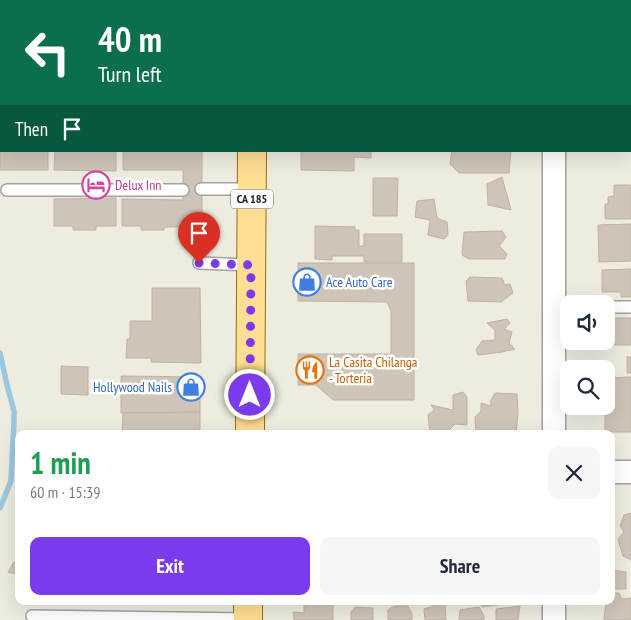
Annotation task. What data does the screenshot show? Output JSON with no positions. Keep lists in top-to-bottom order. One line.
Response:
{"streets":{"main road":["CA 185"]},"places":{"hotel":["Delux Inn"],"shop":["Ace Auto Care","Hollywood Nails"],"restaurant":["La Casita Chilanga - Torteria"]},"page":{"turn":["40 m","Turn left"],"then":"Then","heading":["1 min","60 m · 15:39"],"buttons":["Exit","Share"]}}
